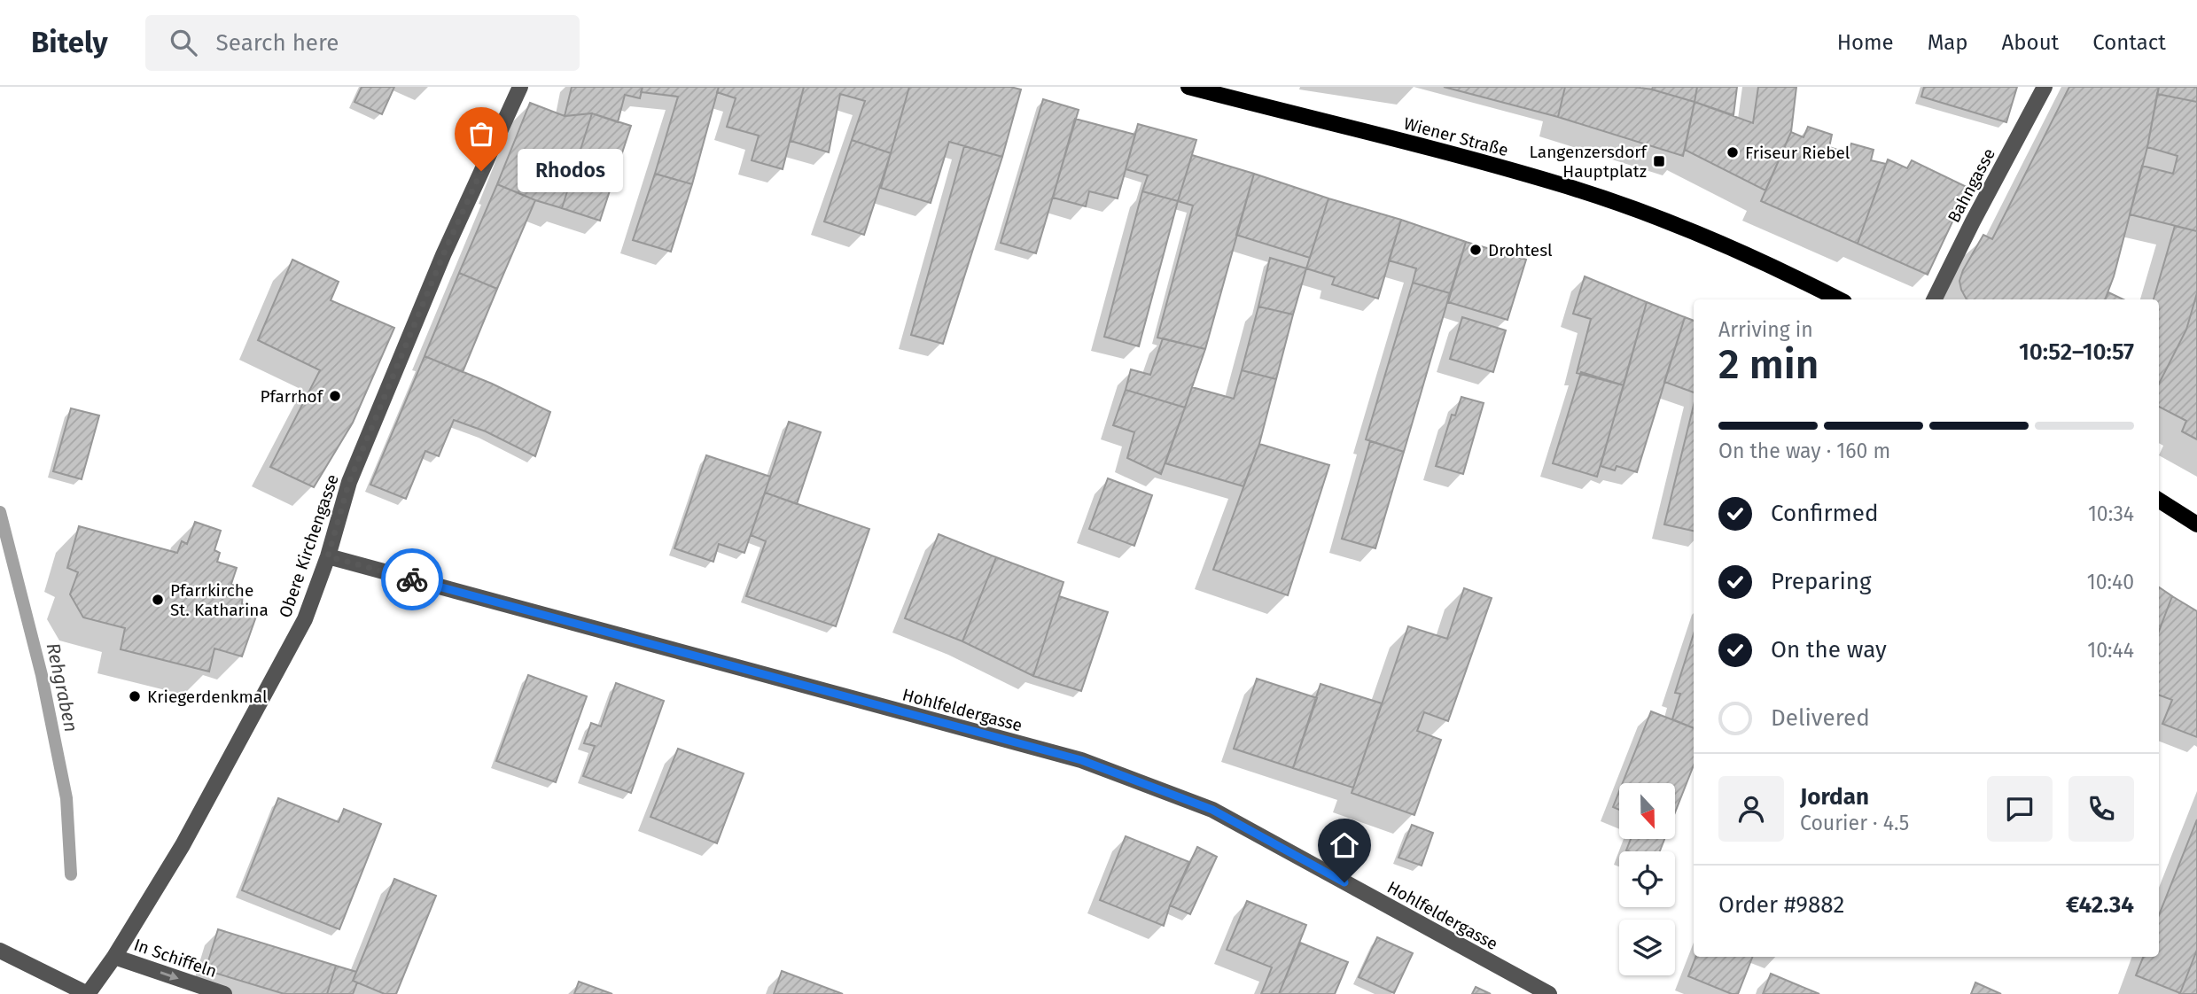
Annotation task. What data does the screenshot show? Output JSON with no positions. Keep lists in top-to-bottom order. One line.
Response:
{"streets":{"main road":["Wiener Straße"],"street":["Bahngasse","Obere Kirchengasse","Hohlfeldergasse","In Schiffeln"]},"crossings":[["Obere Kirchengasse","Hohlfeldergasse"],["Obere Kirchengasse","In Schiffeln"]],"one_way":["In Schiffeln"],"water":["Rehgraben"],"places":{"other":["Friseur Riebel","Rhodos","Drohtesl","Pfarrhof","Pfarrkirche St. Katharina","Kriegerdenkmal"],"transit":["Langenzersdorf Hauptplatz"]},"north":"bottom","page":{"header":"Bitely","search":"Search here","nav":["Home","Map","About","Contact"],"bubble":"Rhodos","heading":["2 min","Arriving in","10:52–10:57"],"panel":["Jordan","Courier · 4.5","Order #9882","€42.34"],"bar":"On the way · 160 m","list":[["Confirmed","10:34"],["Preparing","10:40"],["On the way","10:44"],"Delivered"]}}
